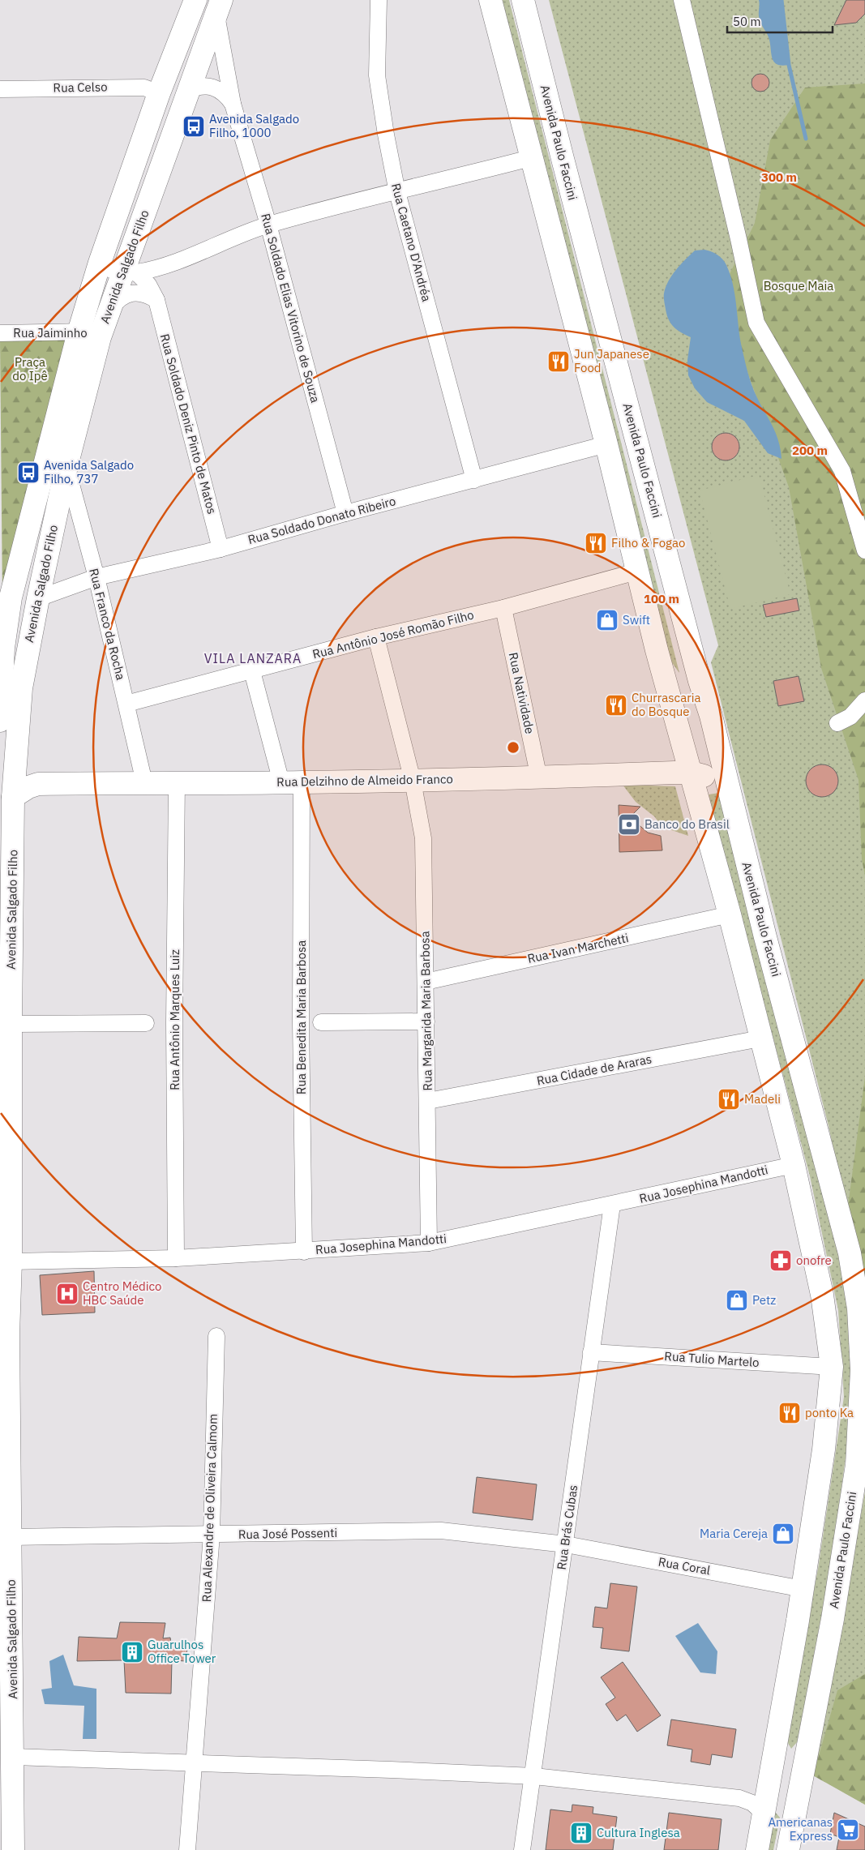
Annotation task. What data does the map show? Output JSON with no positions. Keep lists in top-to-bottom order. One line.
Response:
{"streets":{"main road":["Avenida Paulo Faccini","Avenida Salgado Filho","Rua Delzihno de Almeido Franco"],"street":["Rua Celso","Rua Caetano D'Andréa","Rua Soldado Elias Vitorino de Souza","Rua Jaiminho","Rua Soldado Deniz Pinto de Matos","Rua Soldado Donato Ribeiro","Rua Franco da Rocha","Rua Antônio José Romão Filho","Rua Natividade","Rua Ivan Marchetti","Rua Margarida Maria Barbosa","Rua Benedita Maria Barbosa","Rua Antônio Marques Luiz","Rua Cidade de Araras","Rua Josephina Mandotti","Rua Tulio Martelo","Rua Alexandre de Oliveira Calmom","Rua Brás Cubas","Rua José Possenti","Rua Coral"]},"crossings":[["Rua Celso","Avenida Salgado Filho"],["Avenida Paulo Faccini","Rua Delzihno de Almeido Franco"],["Rua Caetano D'Andréa","Rua Soldado Donato Ribeiro"],["Avenida Salgado Filho","Rua Soldado Elias Vitorino de Souza"],["Avenida Salgado Filho","Rua Jaiminho"],["Avenida Salgado Filho","Rua Soldado Deniz Pinto de Matos"],["Avenida Salgado Filho","Rua Soldado Donato Ribeiro"],["Avenida Salgado Filho","Rua Franco da Rocha"],["Avenida Salgado Filho","Rua Delzihno de Almeido Franco"],["Avenida Salgado Filho","Rua Josephina Mandotti"],["Avenida Salgado Filho","Rua José Possenti"],["Rua Soldado Elias Vitorino de Souza","Rua Soldado Donato Ribeiro"],["Rua Soldado Deniz Pinto de Matos","Rua Soldado Donato Ribeiro"],["Rua Soldado Donato Ribeiro","Rua Franco da Rocha"],["Rua Franco da Rocha","Rua Antônio José Romão Filho"],["Rua Franco da Rocha","Rua Delzihno de Almeido Franco"],["Rua Antônio José Romão Filho","Rua Natividade"],["Rua Antônio José Romão Filho","Rua Margarida Maria Barbosa"],["Rua Antônio José Romão Filho","Rua Benedita Maria Barbosa"],["Rua Natividade","Rua Delzihno de Almeido Franco"],["Rua Delzihno de Almeido Franco","Rua Margarida Maria Barbosa"],["Rua Delzihno de Almeido Franco","Rua Benedita Maria Barbosa"],["Rua Delzihno de Almeido Franco","Rua Antônio Marques Luiz"],["Rua Ivan Marchetti","Rua Margarida Maria Barbosa"],["Rua Margarida Maria Barbosa","Rua Cidade de Araras"],["Rua Margarida Maria Barbosa","Rua Josephina Mandotti"],["Rua Benedita Maria Barbosa","Rua Josephina Mandotti"],["Rua Antônio Marques Luiz","Rua Josephina Mandotti"],["Rua Josephina Mandotti","Rua Brás Cubas"],["Rua Tulio Martelo","Rua Brás Cubas"],["Rua Alexandre de Oliveira Calmom","Rua José Possenti"],["Rua Brás Cubas","Rua José Possenti"],["Rua Brás Cubas","Rua Coral"],["Rua José Possenti","Rua Coral"]],"districts":["VILA LANZARA"],"parks":["Bosque Maia","Praça do Ipê"],"places":{"bus stop":["Avenida Salgado Filho, 1000","Avenida Salgado Filho, 737"],"restaurant":["Jun Japanese Food","Filho & Fogao","Churrascaria do Bosque","Madeli","ponto Ka"],"shop":["Swift","Petz","Maria Cereja"],"bank":["Banco do Brasil"],"pharmacy":["onofre"],"hospital":["Centro Médico HBC Saúde"],"building":["Guarulhos Office Tower","Cultura Inglesa"],"supermarket":["Americanas Express"]},"scale_bar":"50 m","rings":["300 m","200 m","100 m"]}
